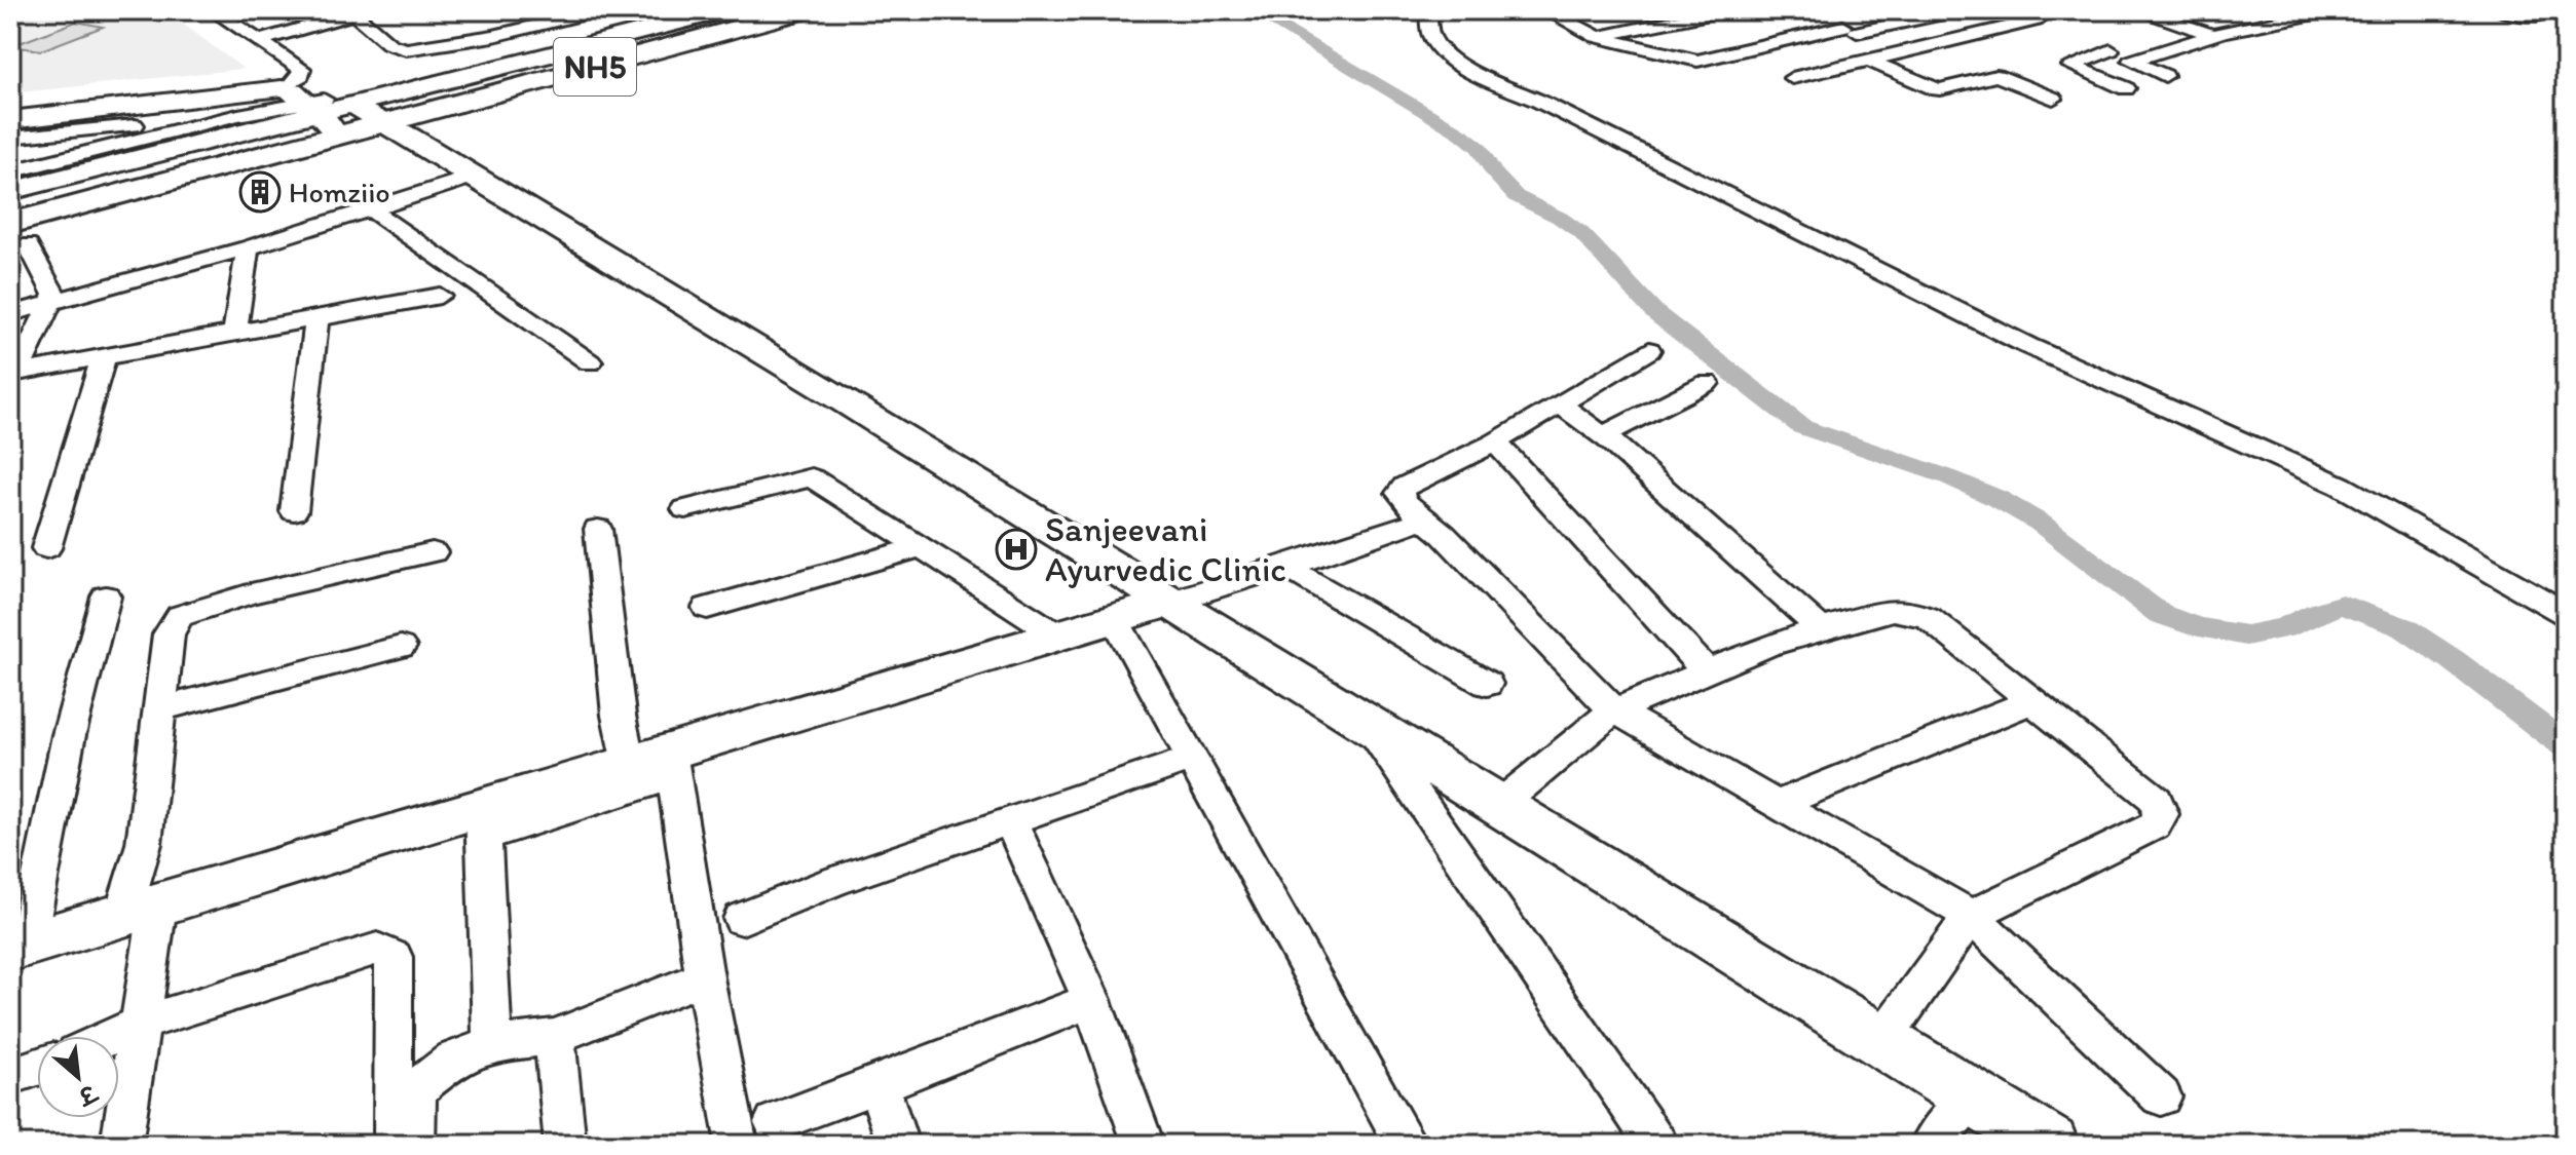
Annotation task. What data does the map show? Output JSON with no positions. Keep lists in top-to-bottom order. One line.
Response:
{"streets":{"highway":["NH5"]},"places":{"building":["Homziio"],"hospital":["Sanjeevani Ayurvedic Clinic"]},"north":"bottom right"}
